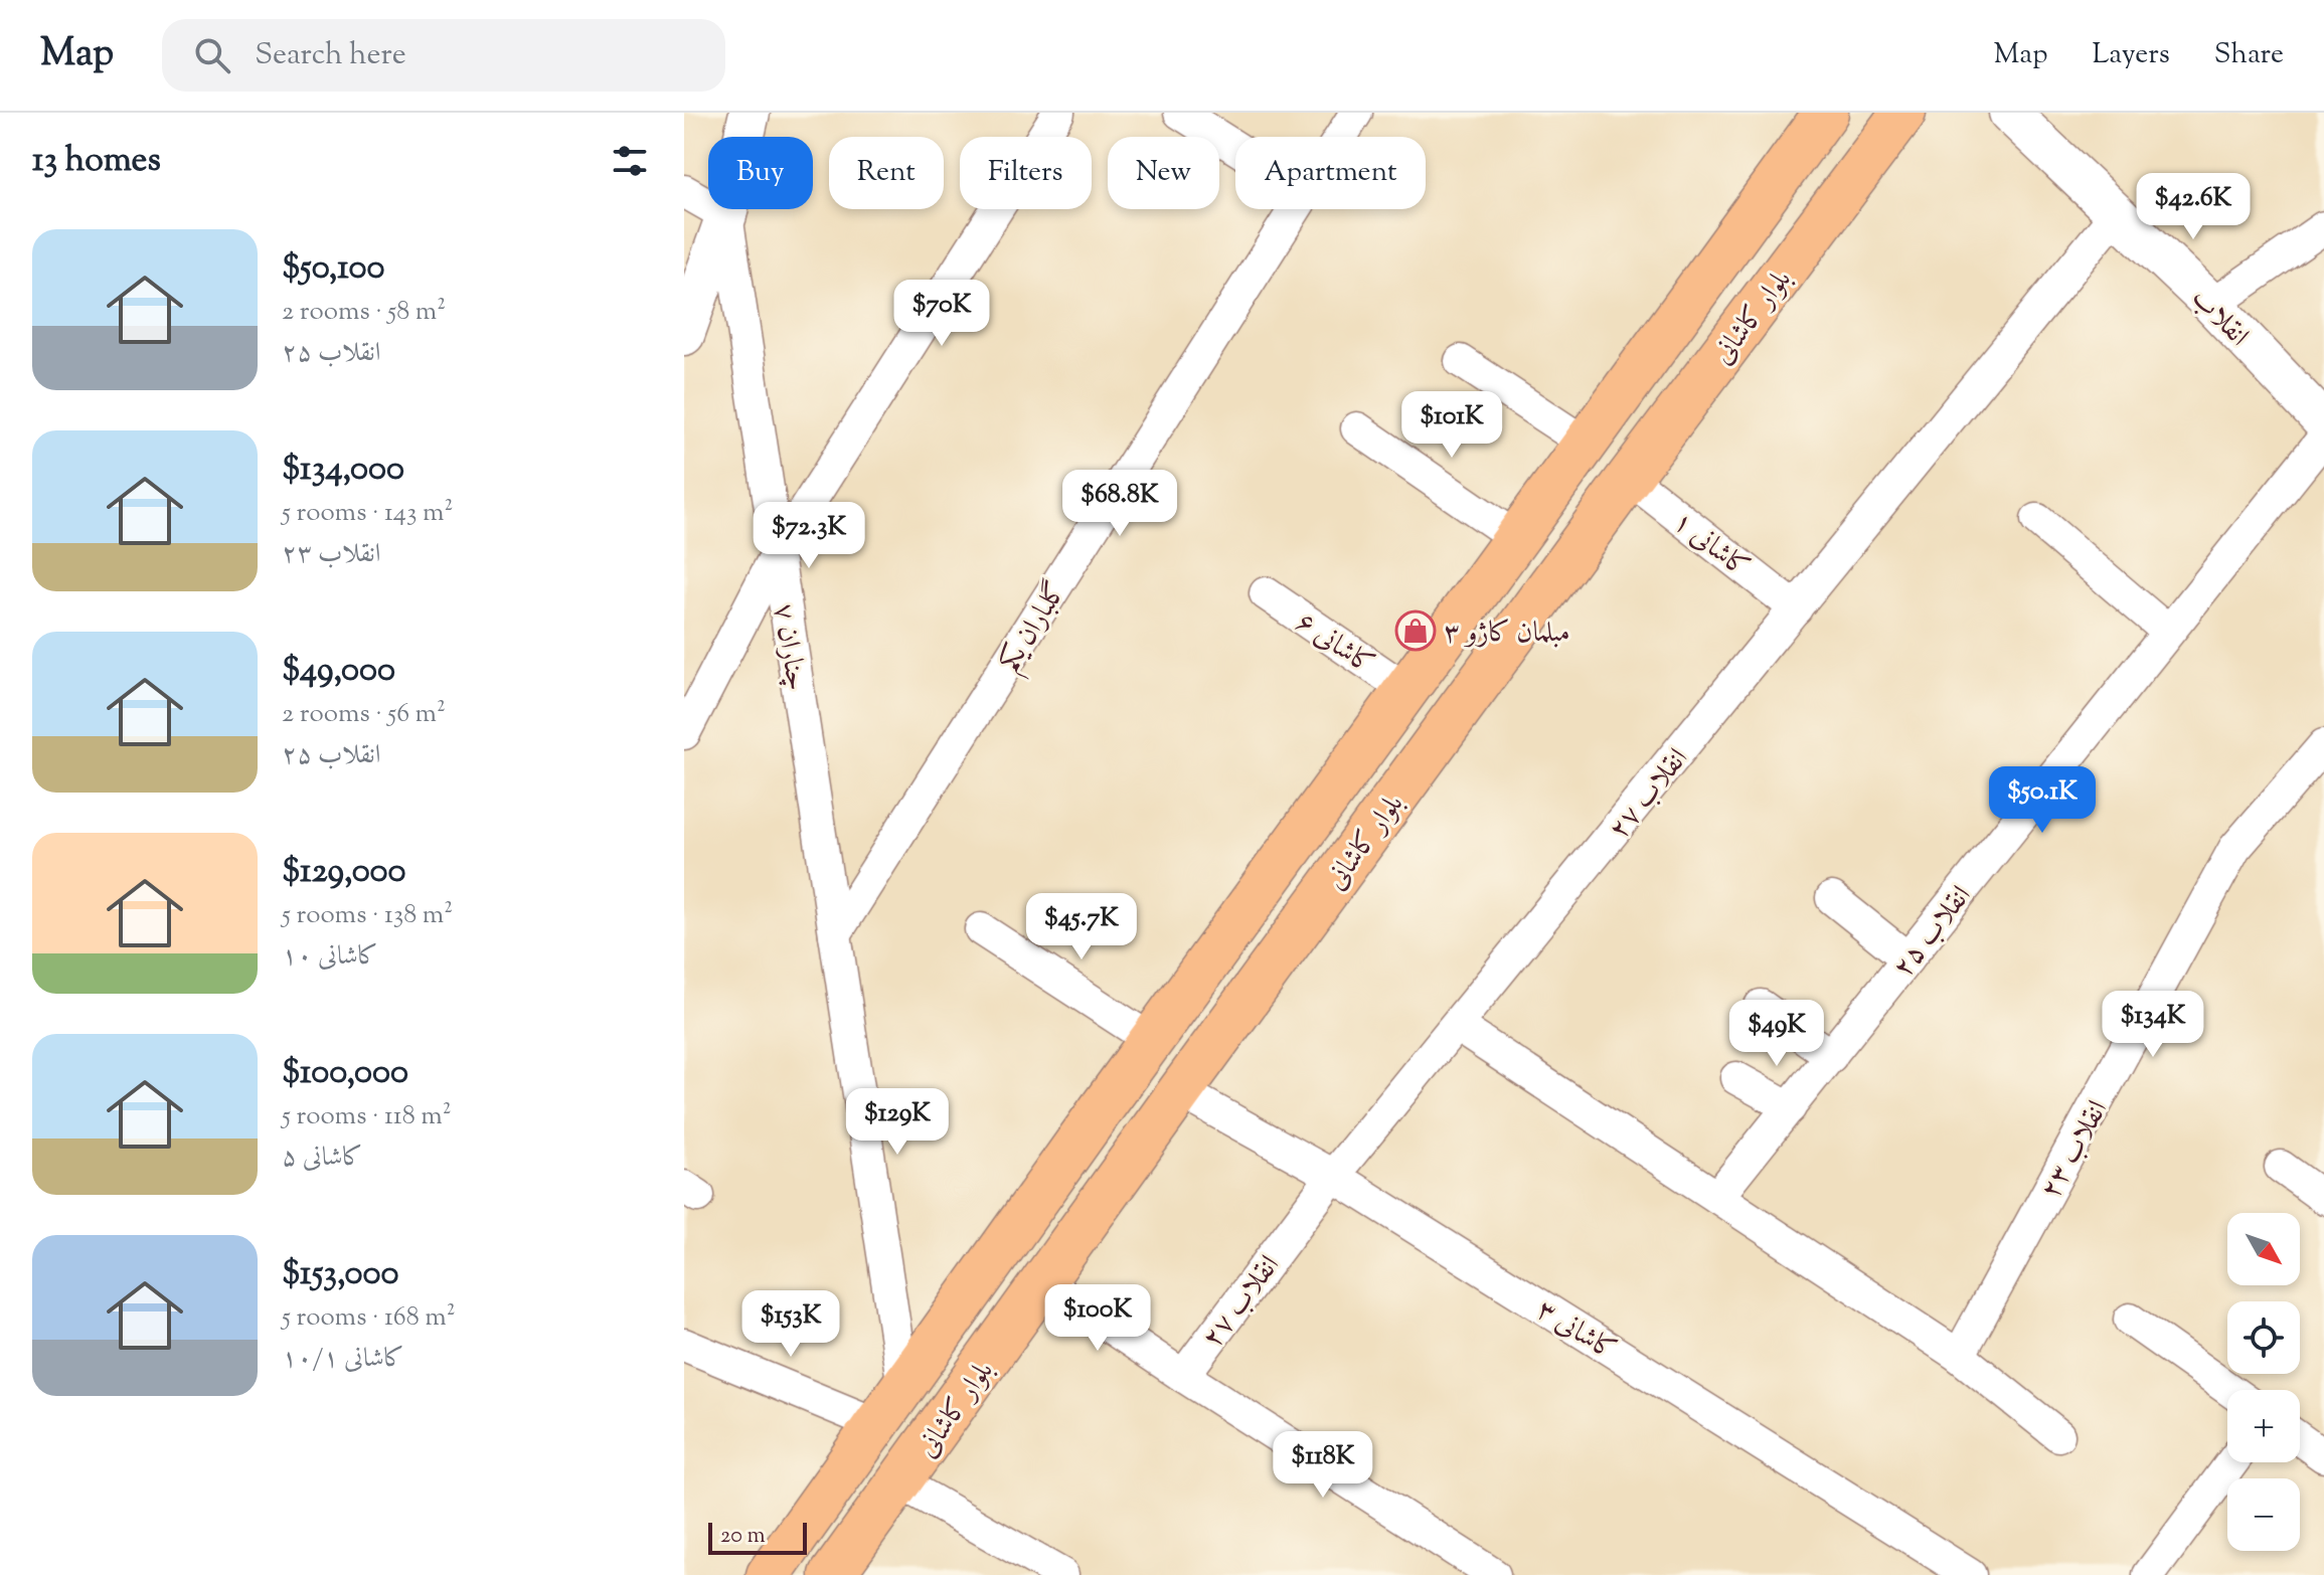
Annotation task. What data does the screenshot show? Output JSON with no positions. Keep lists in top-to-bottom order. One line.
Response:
{"streets":{"main road":["بلوار کاشانی"],"street":["انقلاب","۱ کاشانی","گلباران یکم","۶ کاشانی","چناران ۷","انقلاب ۲۷","انقلاب ۲۵","انقلاب ۲۳","۳ کاشانی"]},"crossings":[["بلوار کاشانی","۱ کاشانی"],["بلوار کاشانی","۶ کاشانی"],["بلوار کاشانی","چناران ۷"],["بلوار کاشانی","۳ کاشانی"],["انقلاب","انقلاب ۲۷"],["۱ کاشانی","انقلاب ۲۷"],["گلباران یکم","چناران ۷"],["انقلاب ۲۷","۳ کاشانی"]],"places":{"shop":["مبلمان کاژو ۳"]},"scale_bar":"20 m","north":"bottom right","page":{"header":"Map","search":"Search here","nav":["Map","Layers","Share"],"heading":"13 homes","chip":["Buy","Rent","Filters","New","Apartment"],"price":["$42.6K","$70K","$101K","$68.8K","$72.3K","$50.1K","$45.7K","$134K","$49K","$129K","$100K","$153K","$118K"],"list":[{"name":"$50,100","note":"2 rooms · 58 m² · انقلاب ۲۵"},{"name":"$134,000","note":"5 rooms · 143 m² · انقلاب ۲۳"},{"name":"$49,000","note":"2 rooms · 56 m² · انقلاب ۲۵"},{"name":"$129,000","note":"5 rooms · 138 m² · ۱۰ کاشانی"},{"name":"$100,000","note":"5 rooms · 118 m² · ۵ کاشانی"},{"name":"$153,000","note":"5 rooms · 168 m² · ۱۰/۱ کاشانی"}],"map_buttons":["+","−"],"scale":"20 m"}}
